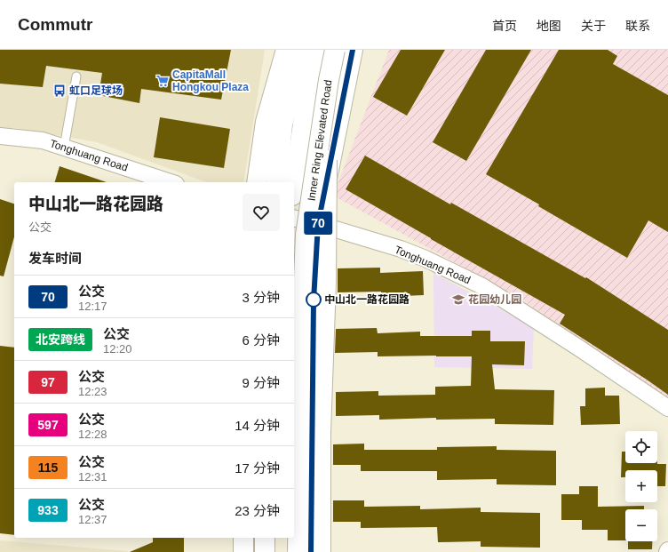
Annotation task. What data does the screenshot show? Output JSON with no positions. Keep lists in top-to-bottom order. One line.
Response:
{"streets":{"main road":["Inner Ring Elevated Road"],"street":["Tonghuang Road"]},"places":{"supermarket":["CapitaMall Hongkou Plaza"],"bus stop":["虹口足球场"],"other":["中山北一路花园路"],"school or university":["花园幼儿园"]},"lines":["bus line 70"],"page":{"header":"Commutr","nav":["首页","地图","关于","联系"],"on_map":"70","heading":[["中山北一路花园路","公交"],"发车时间"],"list":[{"mark":"70","name":"公交","note":"12:17","value":"3 分钟"},{"mark":"北安跨线","name":"公交","note":"12:20","value":"6 分钟"},{"mark":"97","name":"公交","note":"12:23","value":"9 分钟"},{"mark":"597","name":"公交","note":"12:28","value":"14 分钟"},{"mark":"115","name":"公交","note":"12:31","value":"17 分钟"},{"mark":"933","name":"公交","note":"12:37","value":"23 分钟"}],"map_buttons":["+","−"]}}
